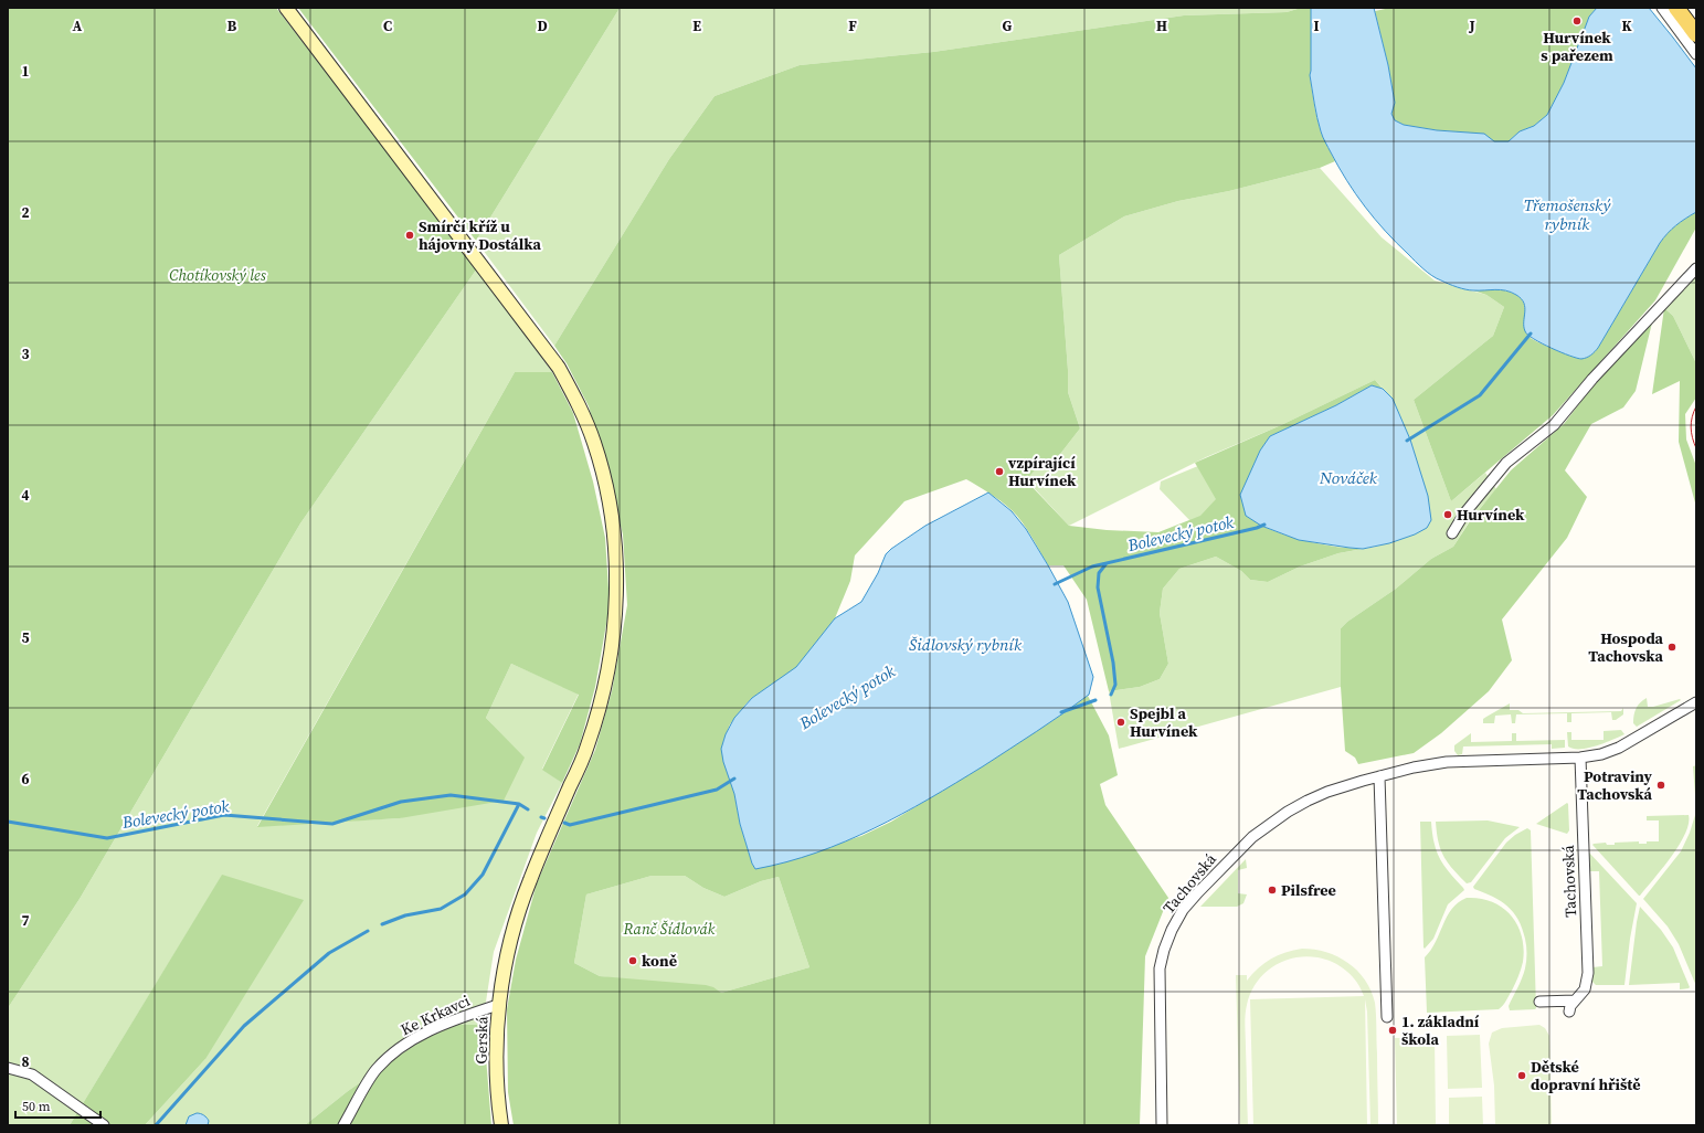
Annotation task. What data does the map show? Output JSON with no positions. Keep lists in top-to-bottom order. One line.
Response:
{"streets":{"street":["Tachovská","Ke Krkavci","Gerská"]},"crossings":[["Ke Krkavci","Gerská"]],"water":["Třemošenský rybník","Nováček","Bolevecký potok","Šidlovský rybník"],"parks":["Chotíkovský les","Ranč Šídlovák"],"places":["Hurvínek s pařezem","Smírčí kříž u hájovny Dostálka","vzpírající Hurvínek","Hurvínek","Hospoda Tachovska","Spejbl a Hurvínek","Potraviny Tachovská","Pilsfree","koně","1. základní škola","Dětské dopravní hřiště"],"scale_bar":"50 m","grid":{"columns":["A","B","C","D","E","F","G","H","I","J","K"],"rows":["1","2","3","4","5","6","7","8"]}}
